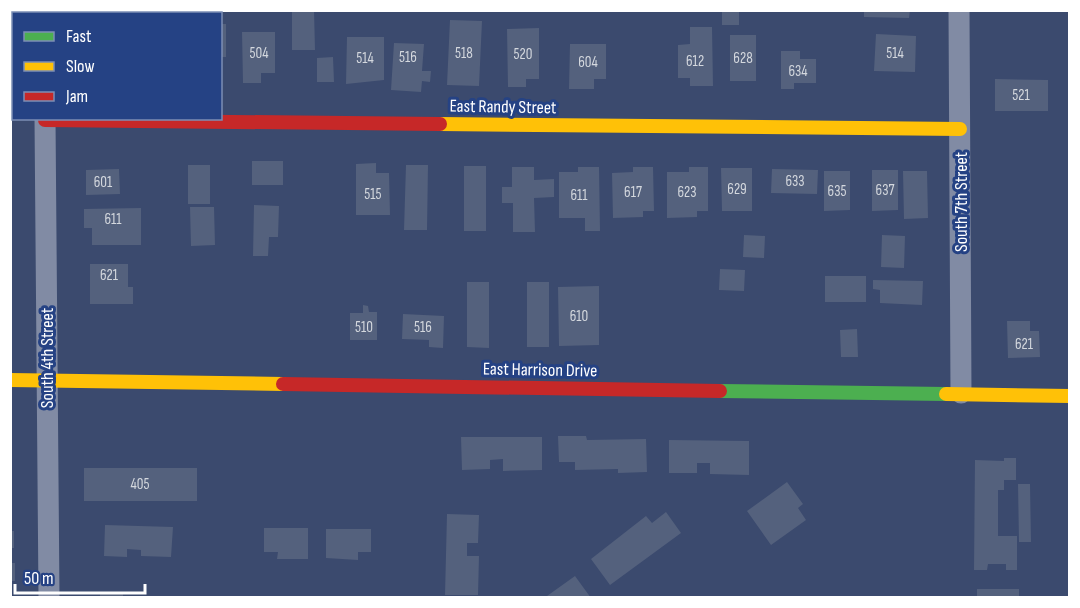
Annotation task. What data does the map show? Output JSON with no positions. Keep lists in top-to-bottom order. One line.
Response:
{"streets":{"street":["East Randy Street","South 7th Street","South 4th Street","East Harrison Drive"]},"crossings":[["East Randy Street","South 7th Street"],["South 7th Street","East Harrison Drive"],["South 4th Street","East Harrison Drive"]],"house_numbers":["504","518","514","520","516","514","628","612","604","634","521","633","601","629","637","635","617","623","515","611","611","621","610","510","516","621","405"],"legend":["Fast","Slow","Jam"],"scale_bar":"50 m"}
